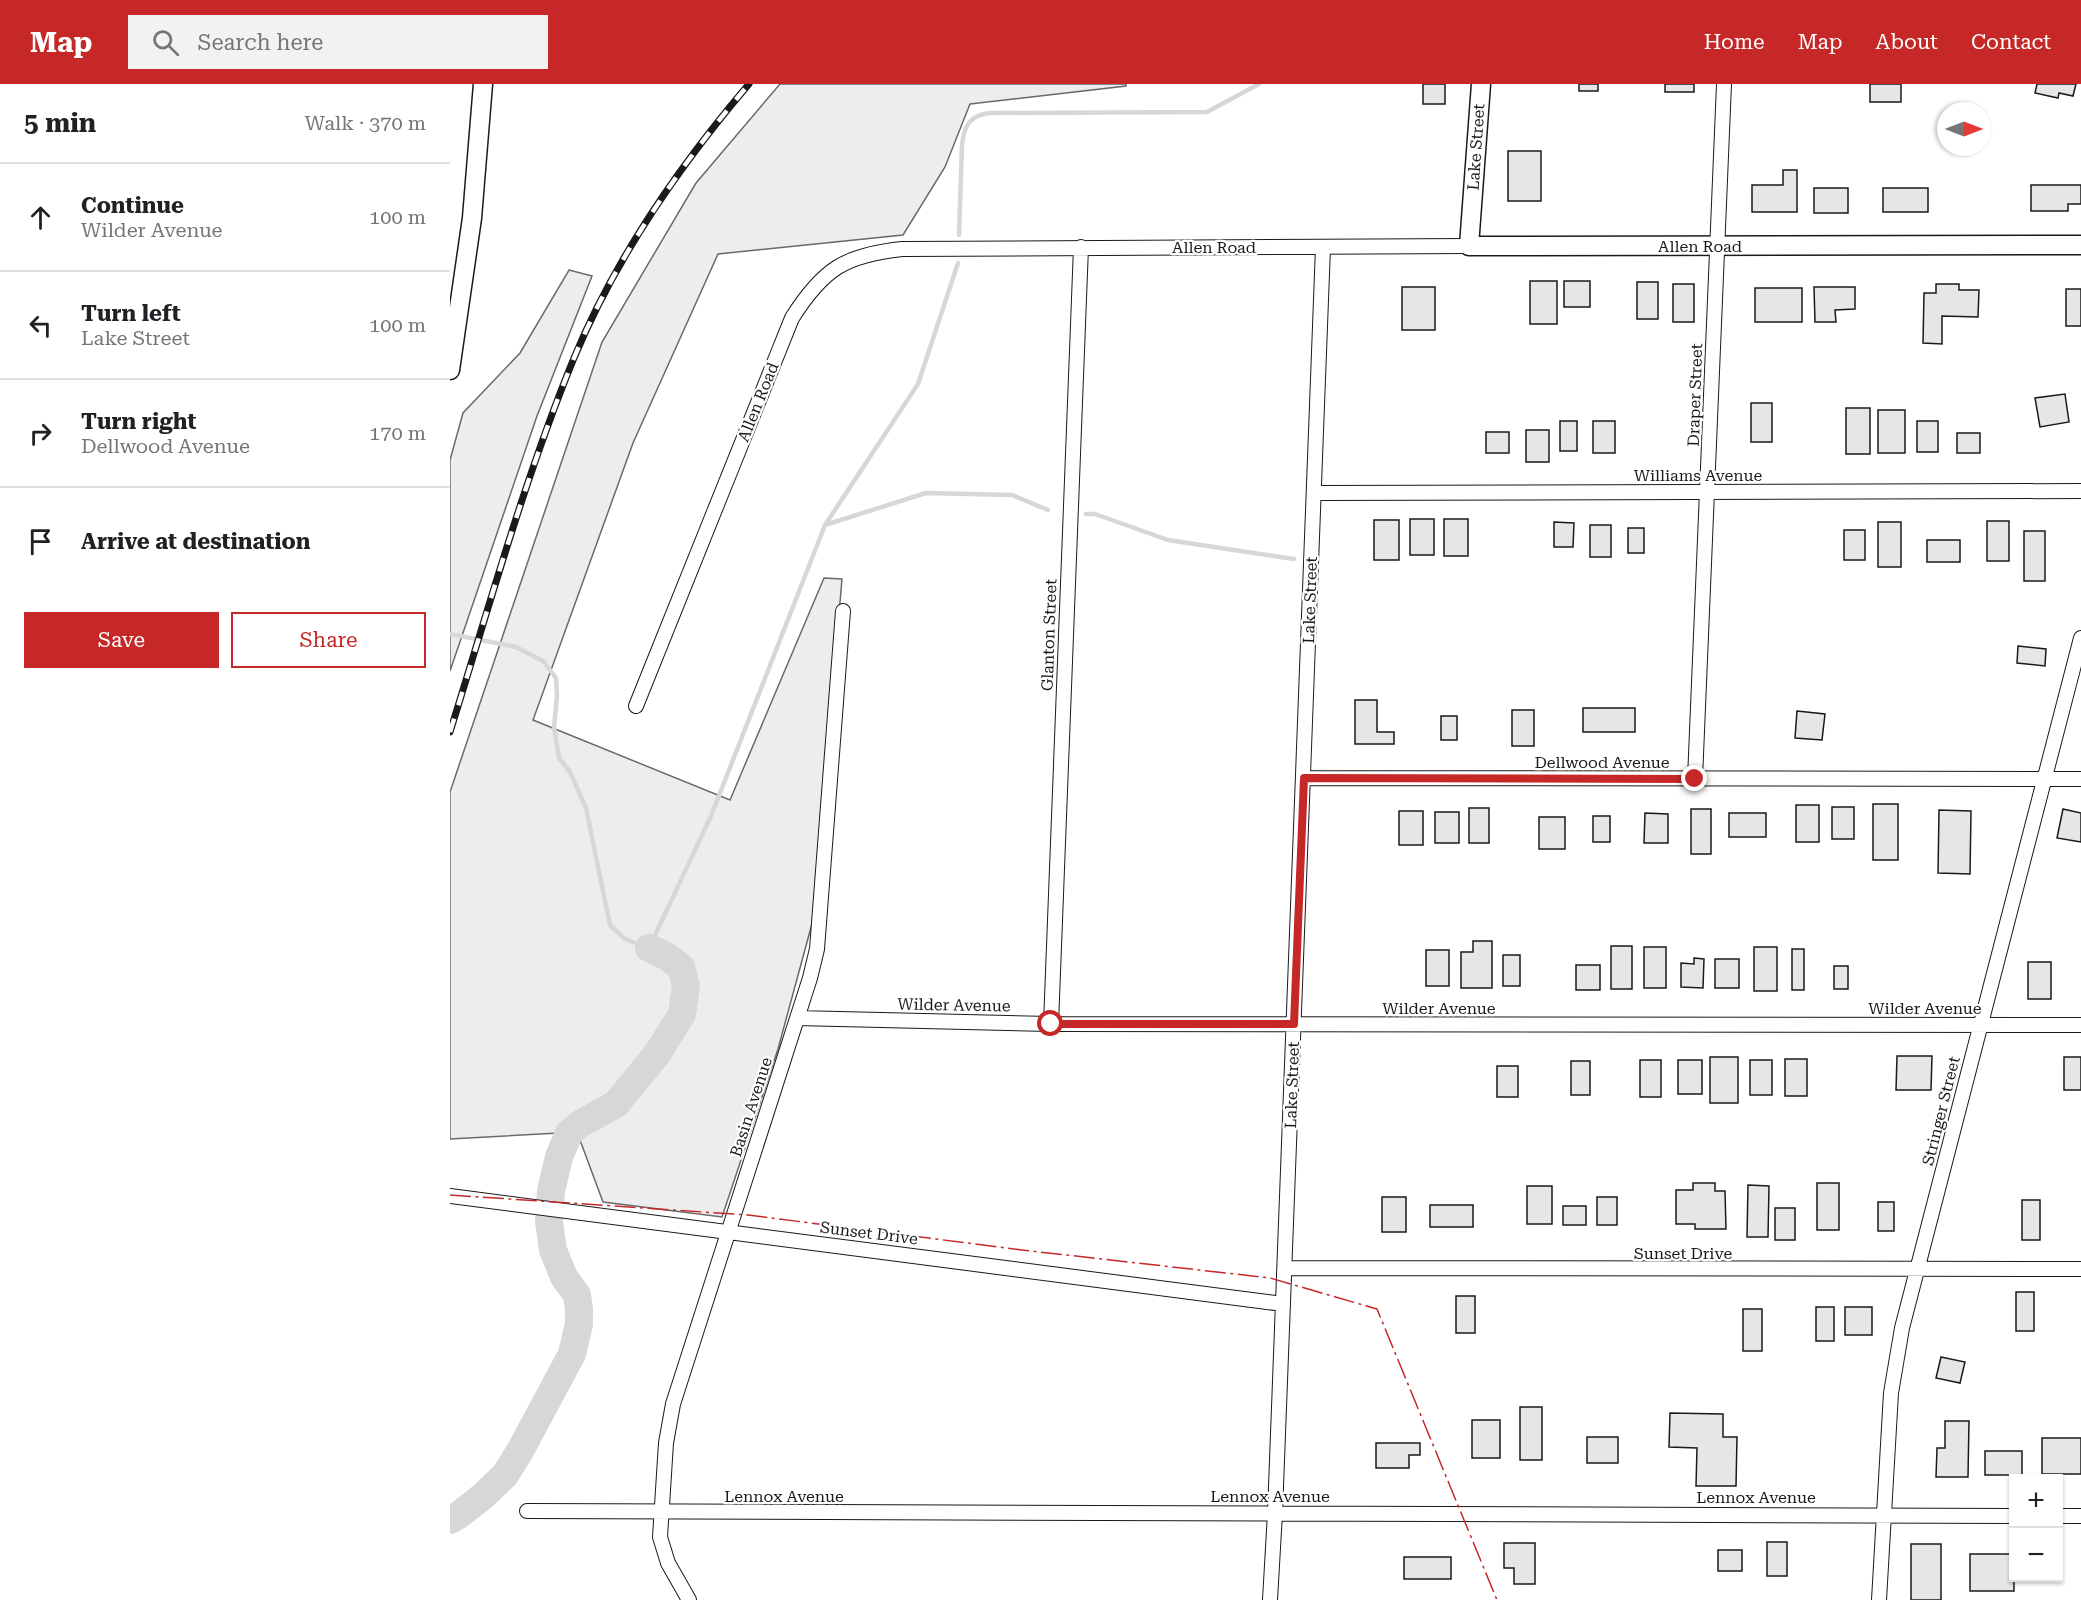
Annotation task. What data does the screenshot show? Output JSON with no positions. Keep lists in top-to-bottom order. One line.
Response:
{"streets":{"street":["Lake Street","Allen Road","Draper Street","Williams Avenue","Glanton Street","Dellwood Avenue","Wilder Avenue","Basin Avenue","Stringer Street","Sunset Drive","Lennox Avenue"]},"crossings":[["Lake Street","Allen Road"],["Lake Street","Williams Avenue"],["Lake Street","Dellwood Avenue"],["Lake Street","Wilder Avenue"],["Lake Street","Sunset Drive"],["Lake Street","Lennox Avenue"],["Allen Road","Draper Street"],["Allen Road","Glanton Street"],["Draper Street","Williams Avenue"],["Draper Street","Dellwood Avenue"],["Glanton Street","Wilder Avenue"],["Dellwood Avenue","Stringer Street"],["Wilder Avenue","Basin Avenue"],["Wilder Avenue","Stringer Street"],["Basin Avenue","Sunset Drive"],["Basin Avenue","Lennox Avenue"],["Stringer Street","Sunset Drive"],["Stringer Street","Lennox Avenue"]],"north":"right","page":{"header":"Map","search":"Search here","nav":["Home","Map","About","Contact"],"heading":["5 min","Walk · 370 m"],"list":[["Continue","Wilder Avenue","100 m"],["Turn left","Lake Street","100 m"],["Turn right","Dellwood Avenue","170 m"],"Arrive at destination"],"buttons":["Save","Share"],"map_buttons":["+","−"]}}
